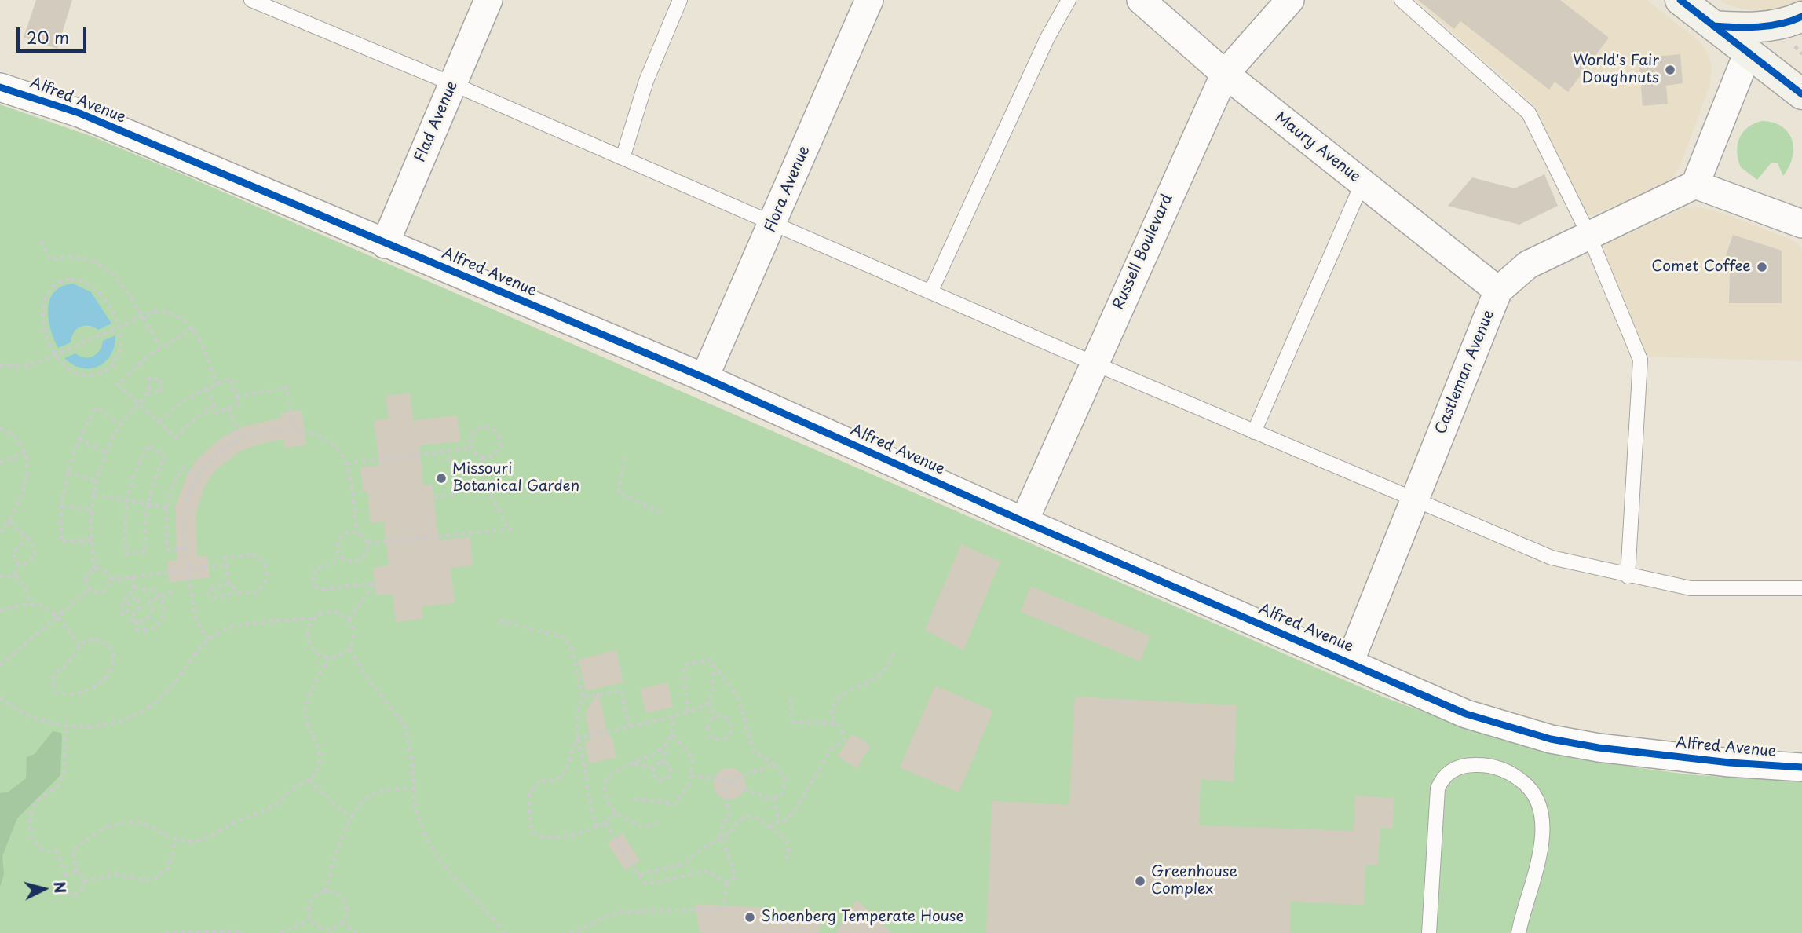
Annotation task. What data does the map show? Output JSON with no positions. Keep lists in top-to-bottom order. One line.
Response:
{"streets":{"street":["Alfred Avenue","Flad Avenue","Maury Avenue","Flora Avenue","Russell Boulevard","Castleman Avenue"]},"crossings":[["Alfred Avenue","Flad Avenue"],["Alfred Avenue","Flora Avenue"],["Alfred Avenue","Russell Boulevard"],["Alfred Avenue","Castleman Avenue"],["Maury Avenue","Russell Boulevard"],["Maury Avenue","Castleman Avenue"]],"places":["World's Fair Doughnuts","Comet Coffee","Missouri Botanical Garden","Greenhouse Complex","Shoenberg Temperate House"],"scale_bar":"20 m","north":"right"}
